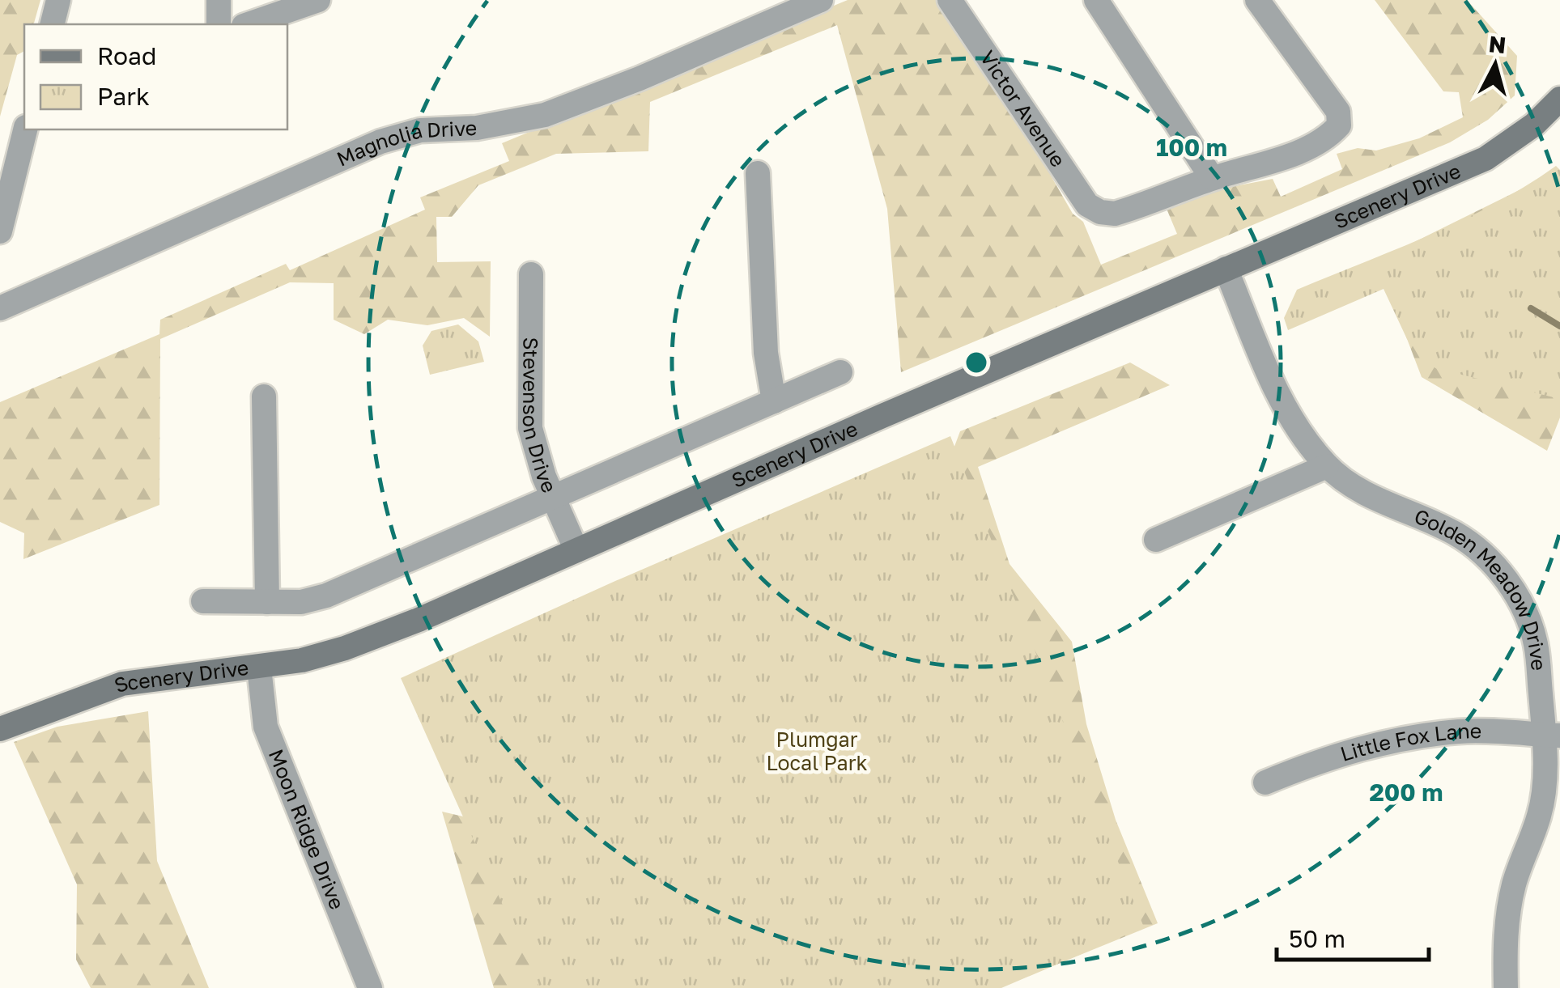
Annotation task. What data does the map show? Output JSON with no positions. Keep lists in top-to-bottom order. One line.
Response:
{"streets":{"street":["Victor Avenue","Magnolia Drive","Scenery Drive","Stevenson Drive","Golden Meadow Drive","Little Fox Lane","Moon Ridge Drive"]},"crossings":[["Scenery Drive","Stevenson Drive"],["Scenery Drive","Golden Meadow Drive"],["Scenery Drive","Moon Ridge Drive"],["Golden Meadow Drive","Little Fox Lane"]],"parks":["Plumgar Local Park"],"legend":["Road","Park"],"scale_bar":"50 m","north":"top","rings":["100 m","200 m"]}
